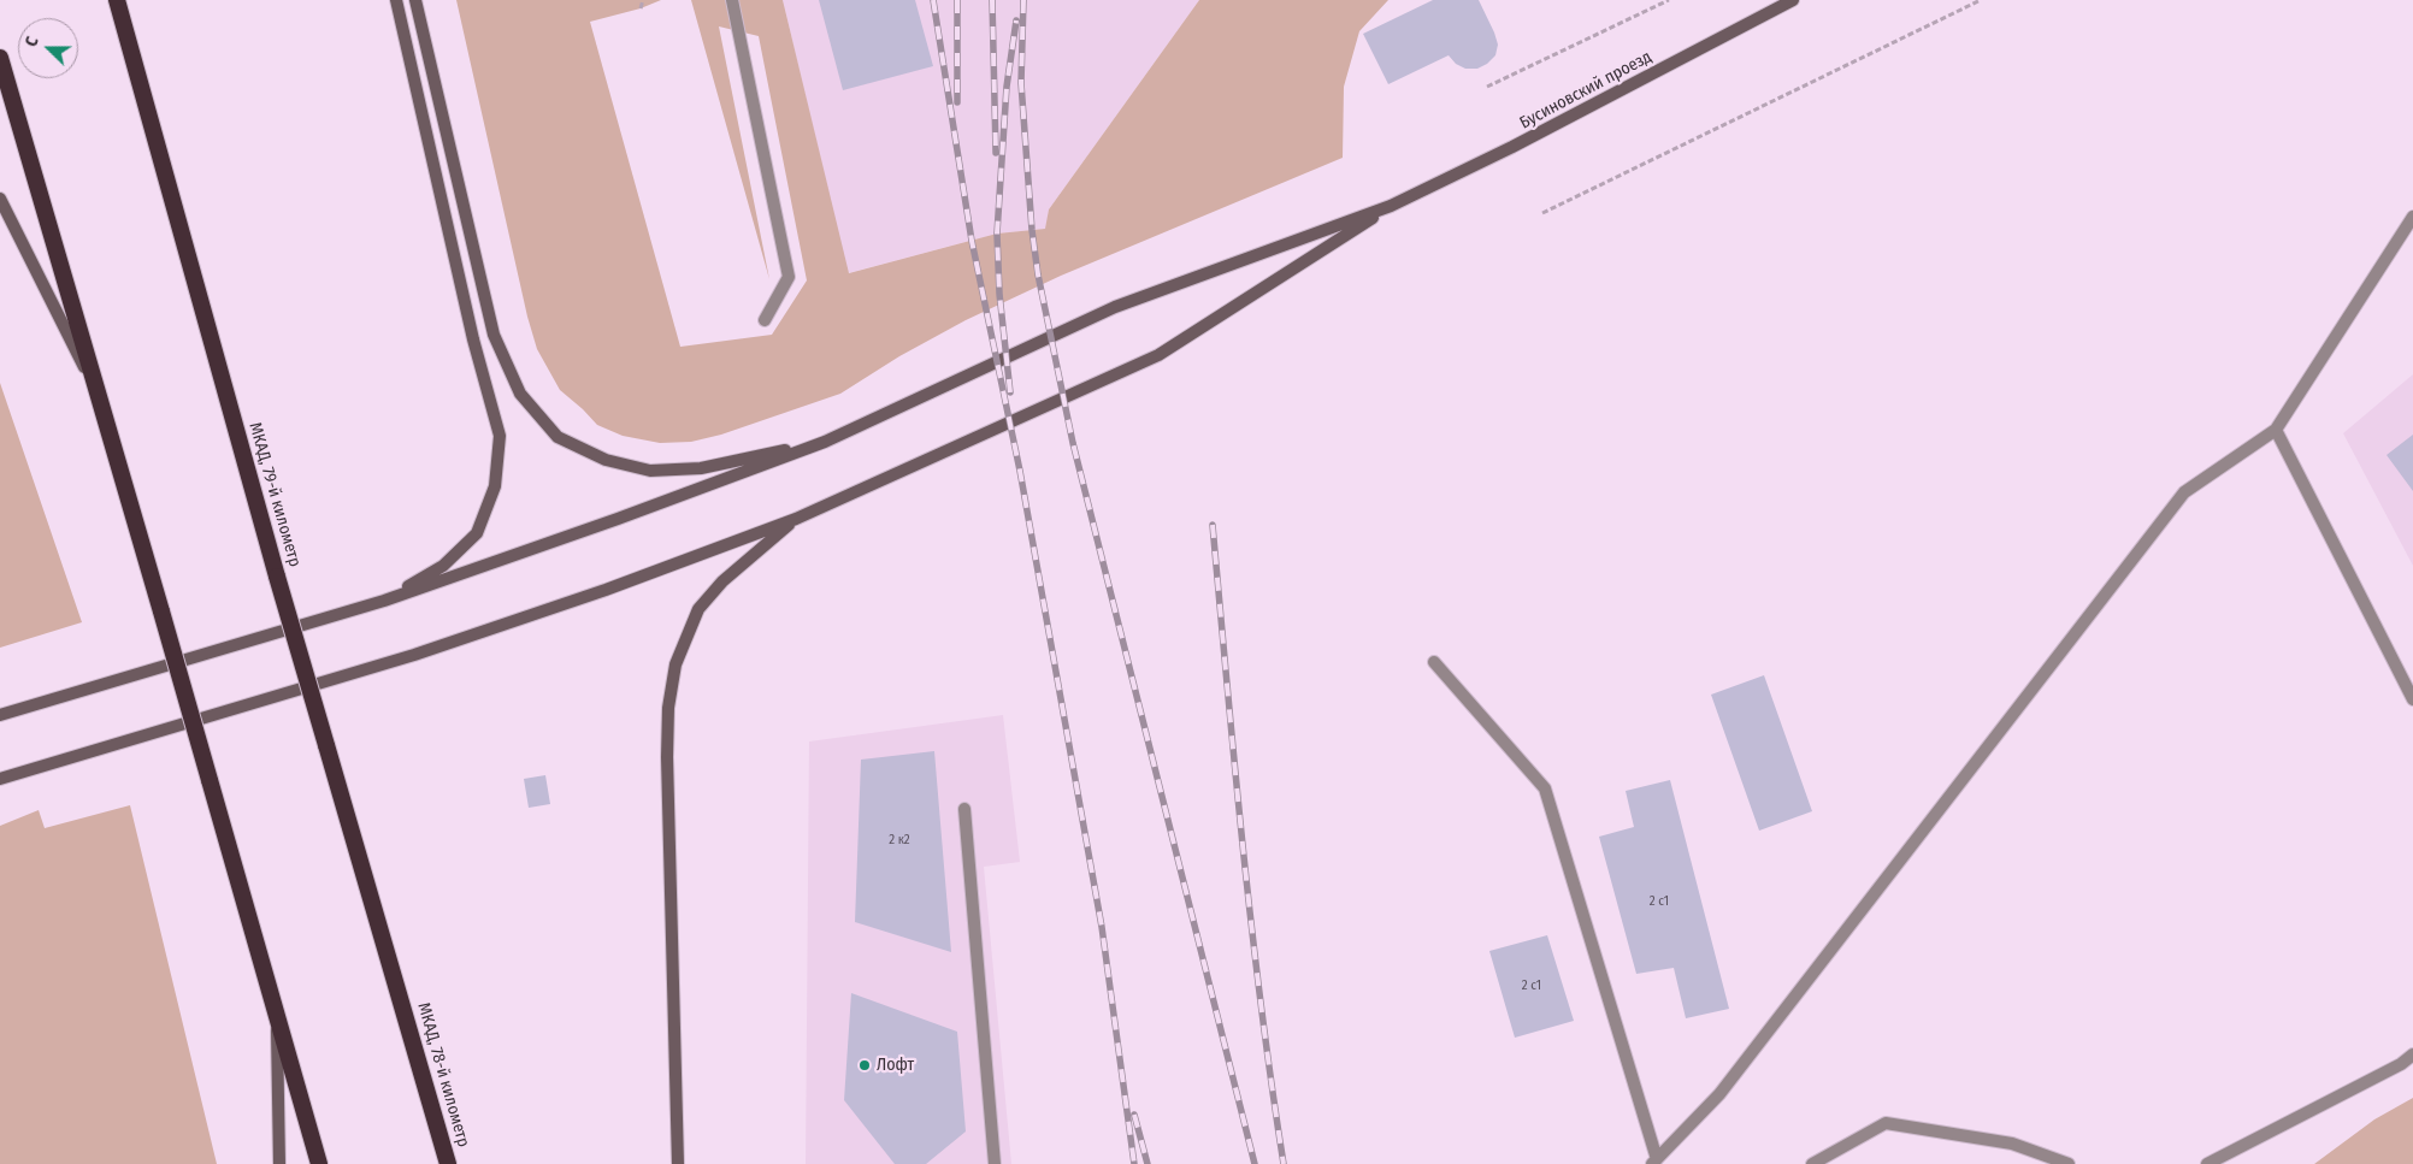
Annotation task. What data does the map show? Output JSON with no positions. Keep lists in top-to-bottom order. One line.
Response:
{"streets":{"highway":["МКАД, 79-й километр","МКАД, 78-й километр"],"main road":["Бусиновский проезд"]},"crossings":[["МКАД, 79-й километр","МКАД, 78-й километр"]],"places":["Лофт"],"house_numbers":["2 к2","2 с1","2 с1"],"north":"left"}
